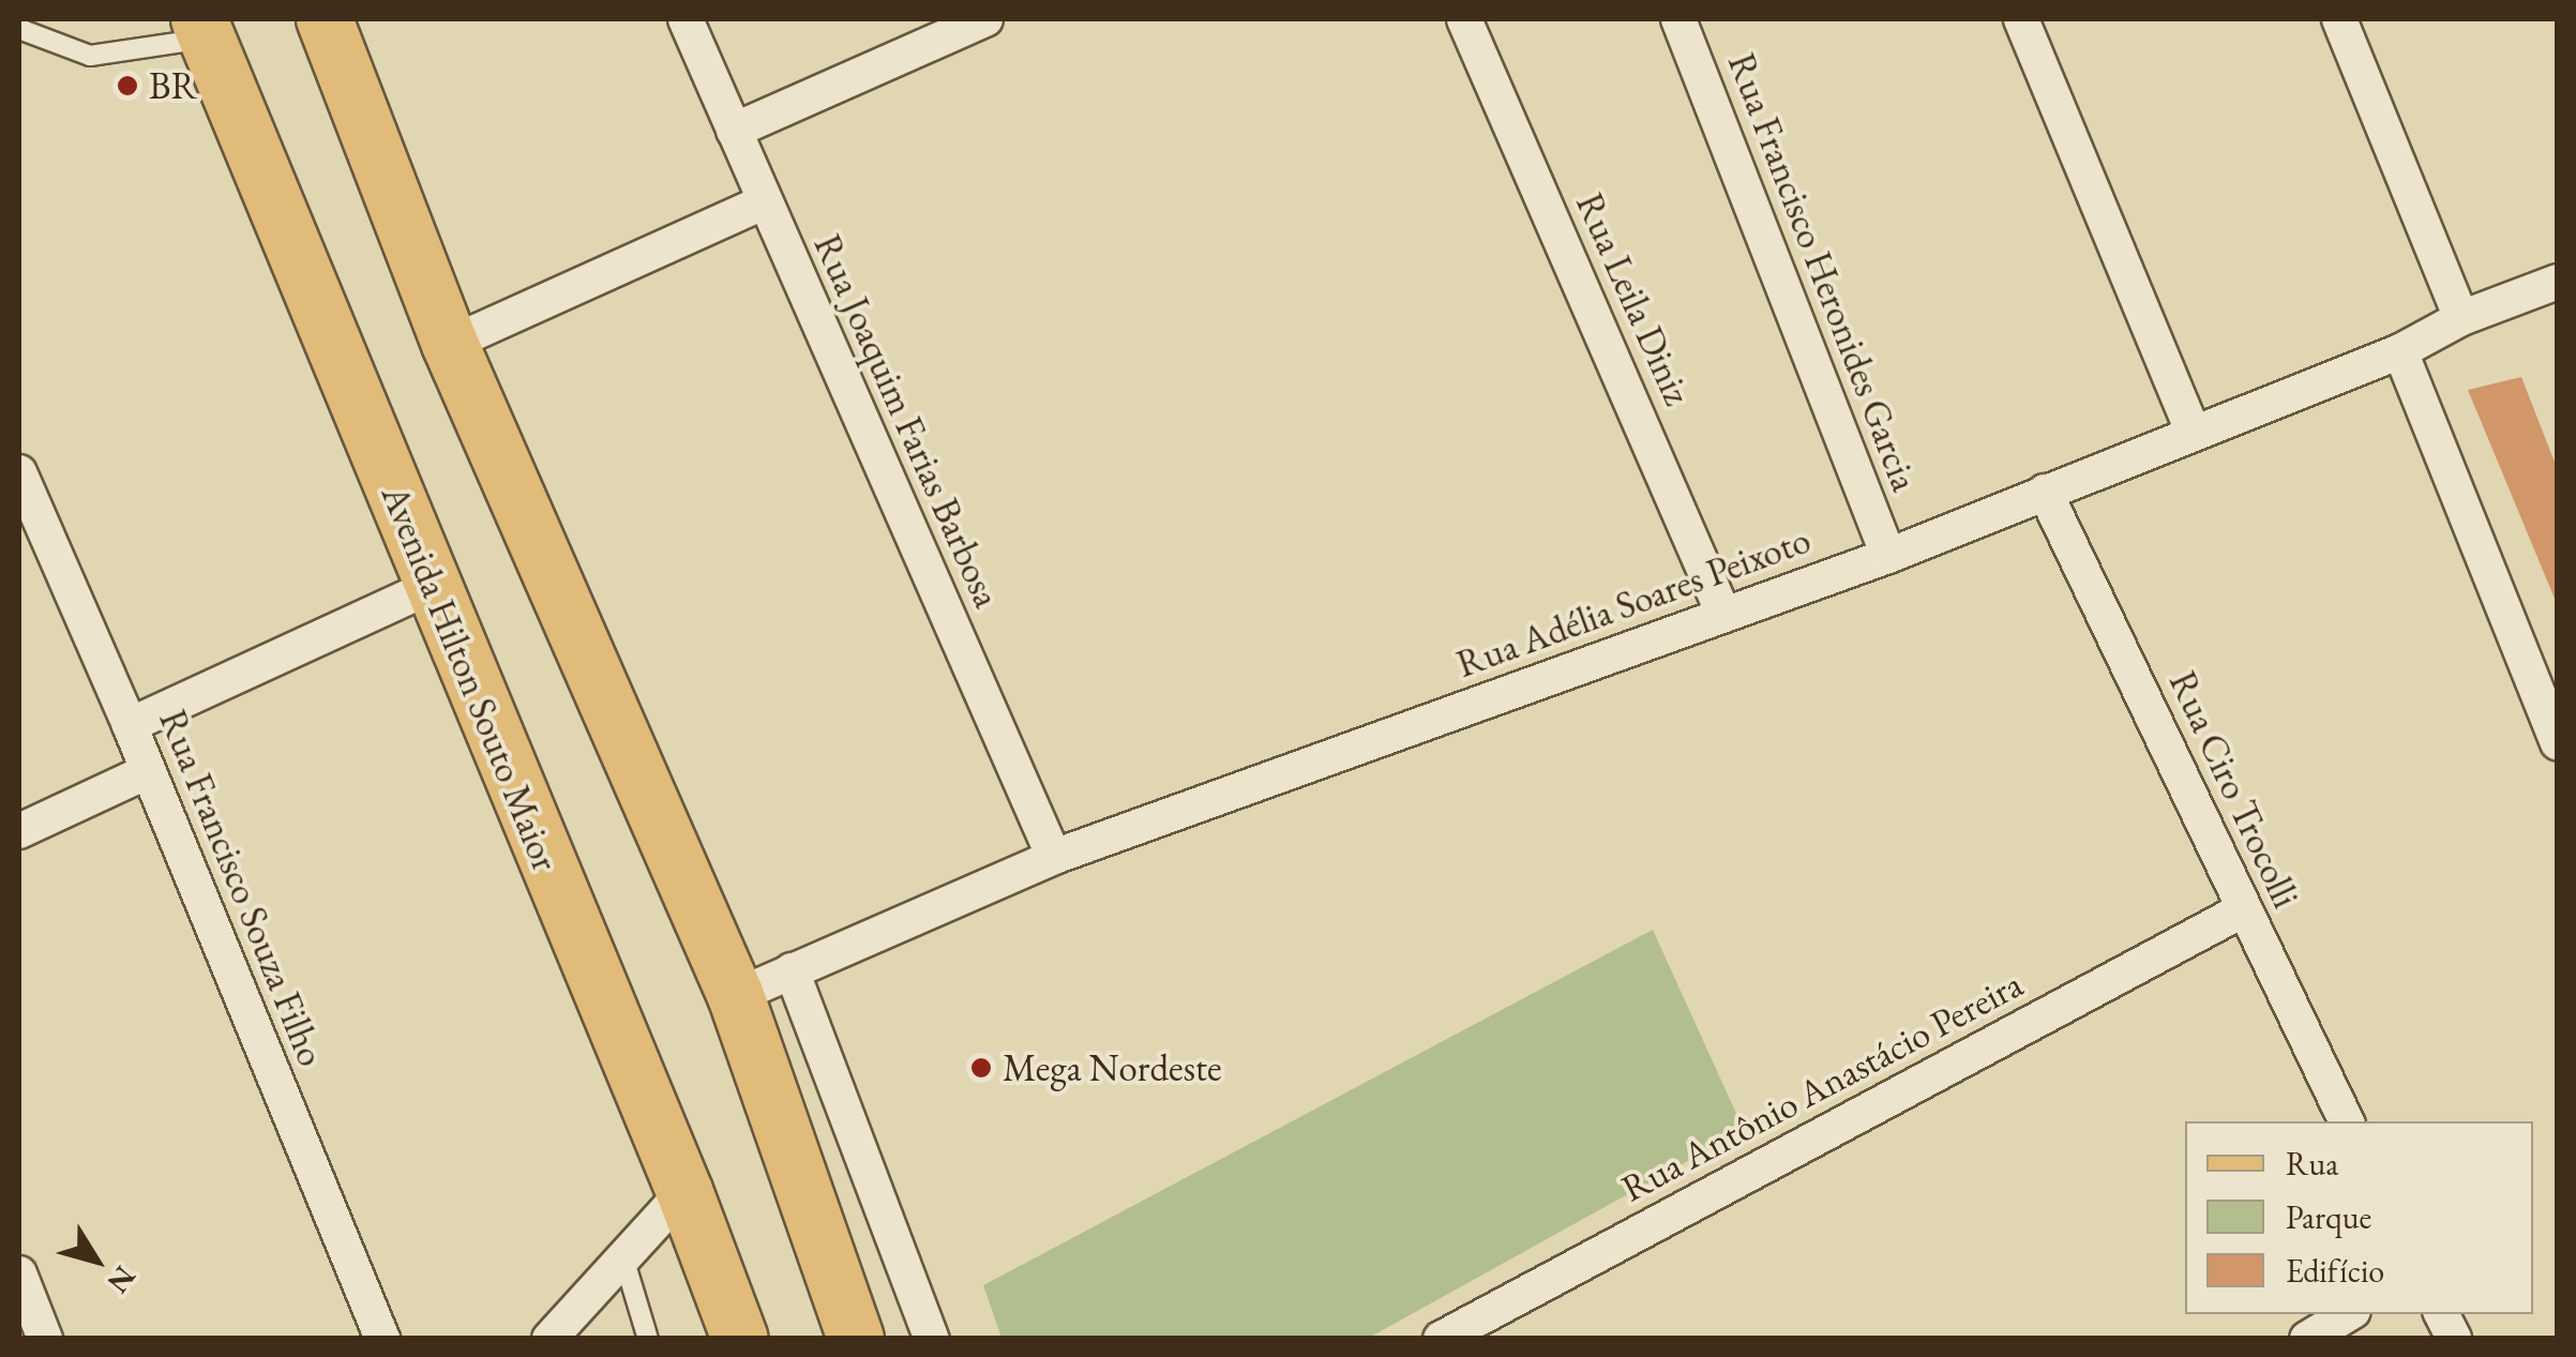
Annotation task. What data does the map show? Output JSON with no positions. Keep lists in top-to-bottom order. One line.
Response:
{"streets":{"main road":["Avenida Hilton Souto Maior"],"street":["Rua Francisco Heronides Garcia","Rua Leila Diniz","Rua Joaquim Farias Barbosa","Rua Adélia Soares Peixoto","Rua Ciro Trocolli","Rua Francisco Souza Filho","Rua Antônio Anastácio Pereira"]},"crossings":[["Rua Francisco Heronides Garcia","Rua Adélia Soares Peixoto"],["Rua Leila Diniz","Rua Adélia Soares Peixoto"],["Rua Joaquim Farias Barbosa","Rua Adélia Soares Peixoto"],["Rua Adélia Soares Peixoto","Rua Ciro Trocolli"],["Rua Ciro Trocolli","Rua Antônio Anastácio Pereira"]],"places":["BR","Mega Nordeste"],"legend":["Rua","Parque","Edifício"],"north":"bottom right"}
